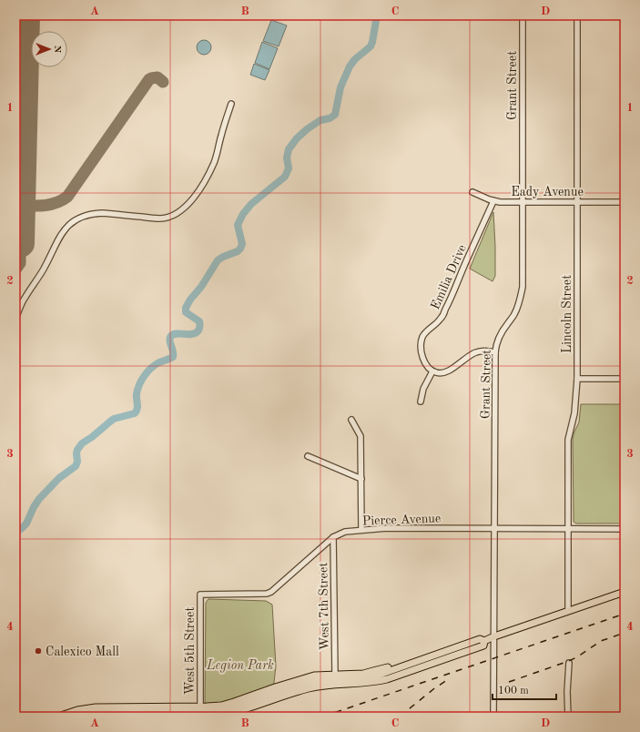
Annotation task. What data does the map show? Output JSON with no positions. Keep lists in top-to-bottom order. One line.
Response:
{"streets":{"street":["Grant Street","Eady Avenue","Emilia Drive","Lincoln Street","Pierce Avenue","West 7th Street","West 5th Street"]},"crossings":[["Grant Street","Eady Avenue"],["Grant Street","Pierce Avenue"],["Eady Avenue","Emilia Drive"],["Eady Avenue","Lincoln Street"],["Lincoln Street","Pierce Avenue"],["Pierce Avenue","West 7th Street"],["Pierce Avenue","West 5th Street"]],"parks":["Legion Park"],"places":["Calexico Mall"],"scale_bar":"100 m","north":"right","grid":{"columns":["A","B","C","D"],"rows":["1","2","3","4"]}}
